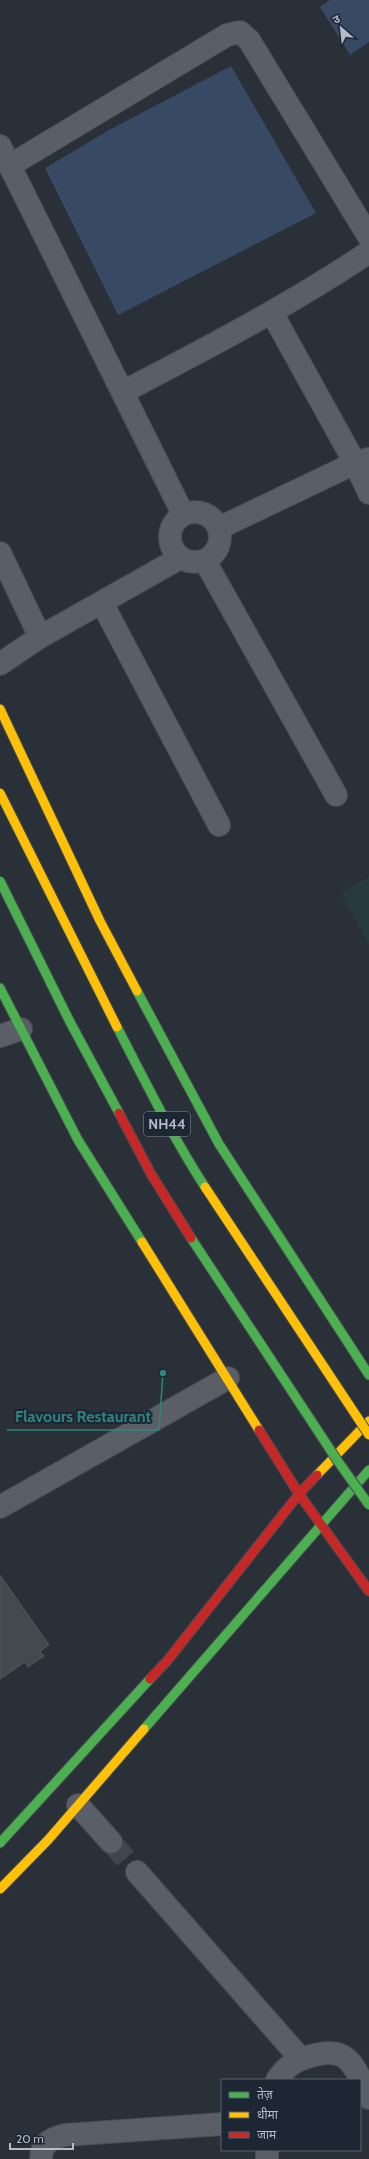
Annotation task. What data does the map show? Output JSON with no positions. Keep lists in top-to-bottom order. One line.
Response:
{"streets":{"main road":["NH44"]},"places":["Flavours Restaurant"],"legend":["तेज़","धीमा","जाम"],"scale_bar":"20 m","north":"top left"}
